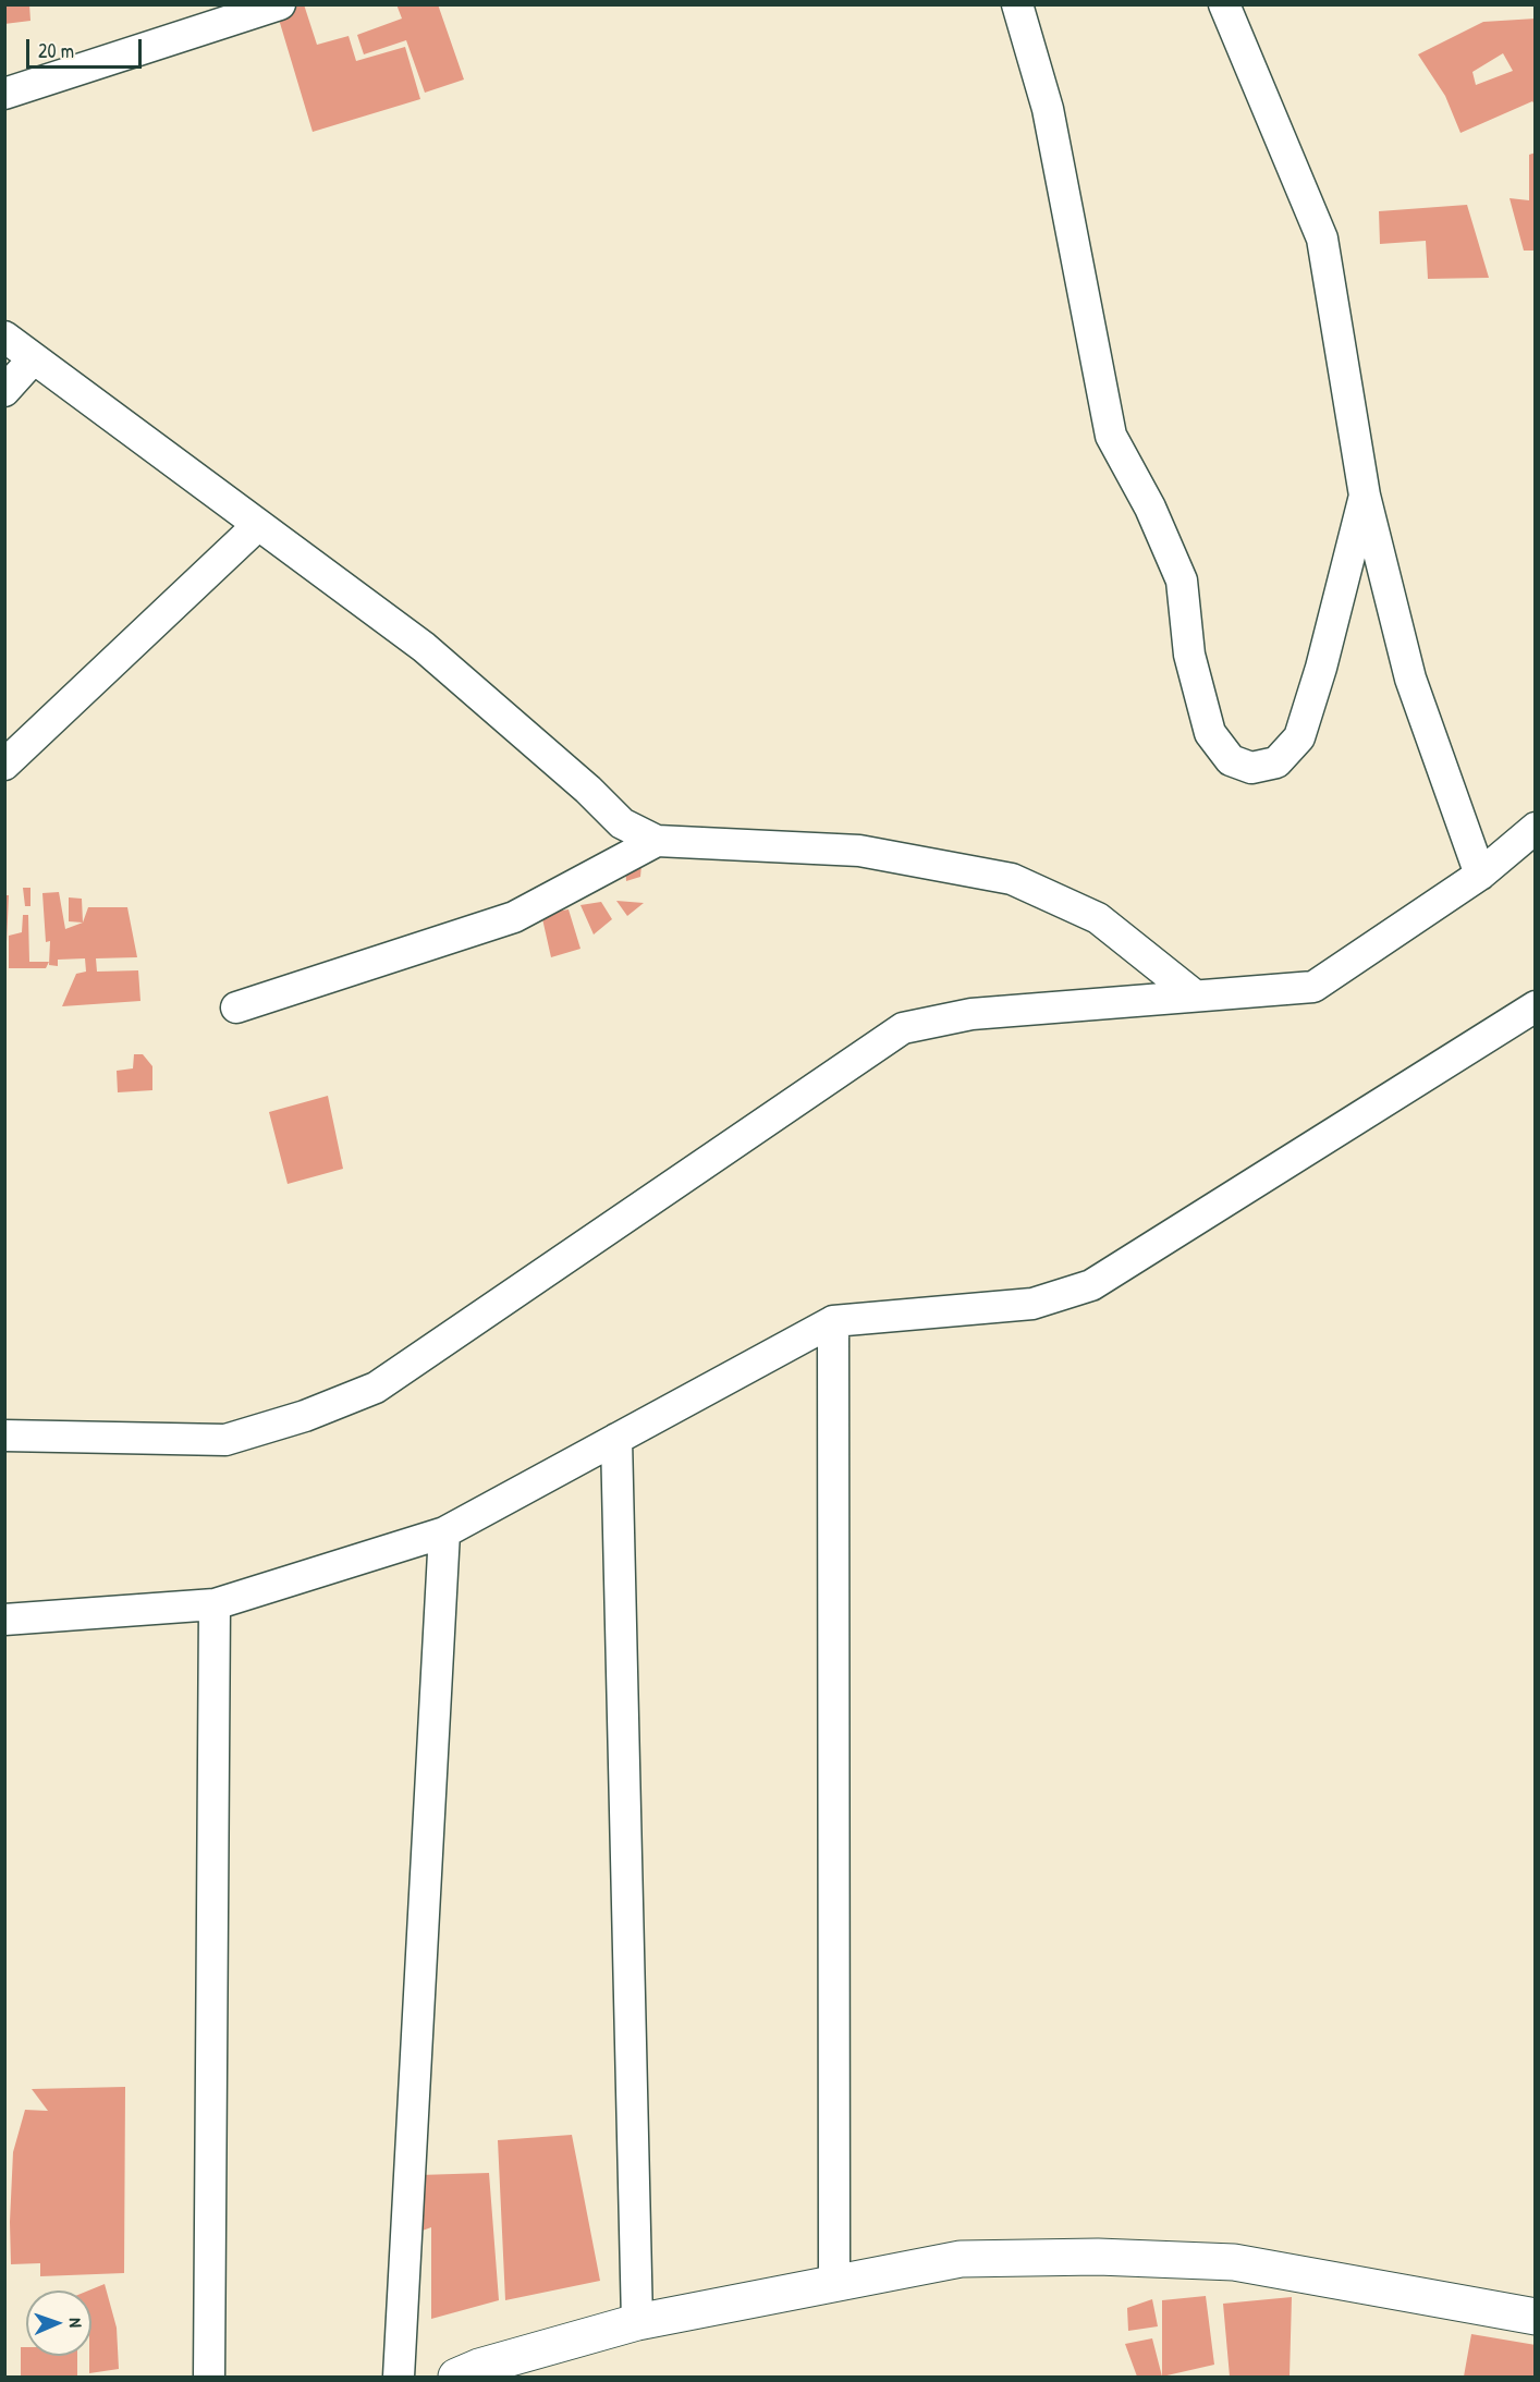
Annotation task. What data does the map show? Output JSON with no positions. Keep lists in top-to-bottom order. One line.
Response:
{"scale_bar":"20 m","north":"right"}
